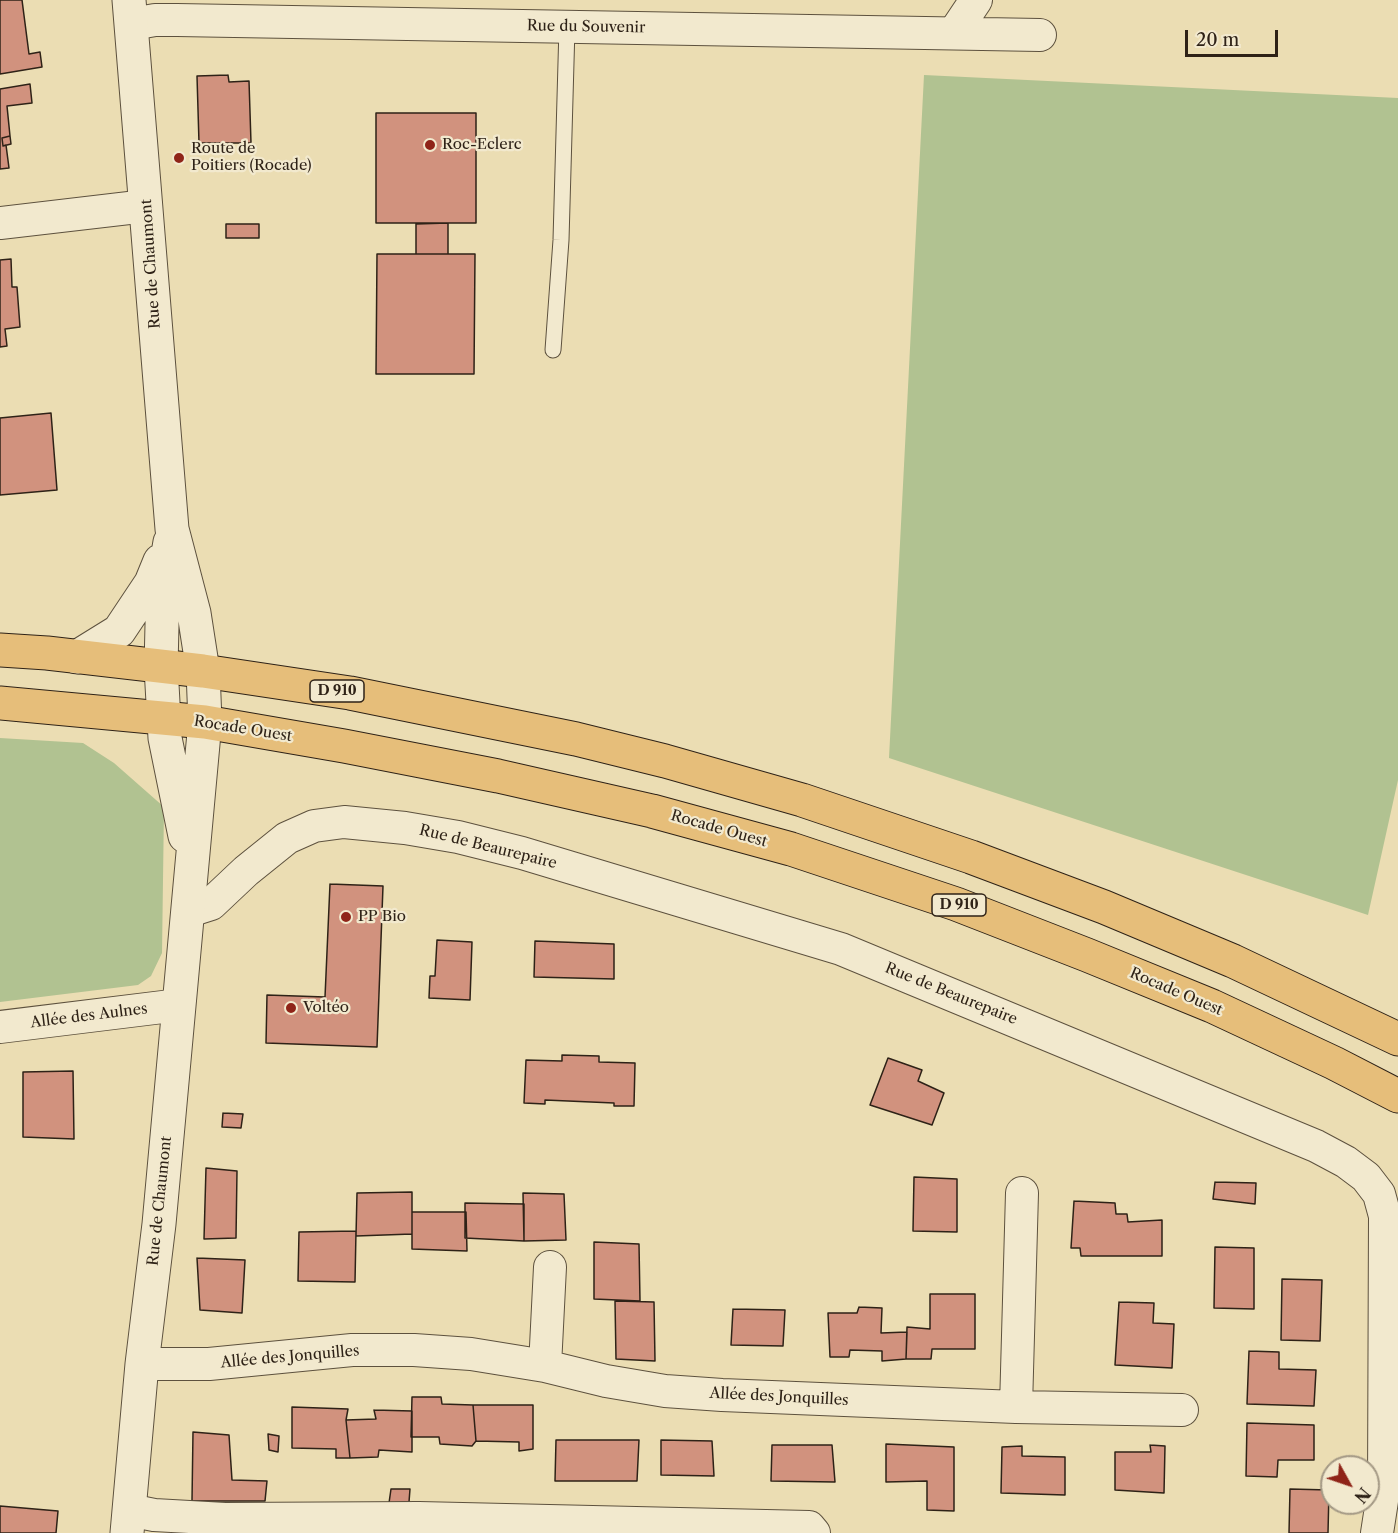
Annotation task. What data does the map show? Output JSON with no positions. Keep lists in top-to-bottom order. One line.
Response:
{"streets":{"main road":["D 910","Rocade Ouest"],"street":["Rue du Souvenir","Rue de Chaumont","Rue de Beaurepaire","Allée des Aulnes","Allée des Jonquilles"]},"crossings":[["Rue du Souvenir","Rue de Chaumont"],["Rue de Chaumont","D 910"],["Rue de Chaumont","Rocade Ouest"],["Rue de Chaumont","Rue de Beaurepaire"],["Rue de Chaumont","Allée des Aulnes"],["Rue de Chaumont","Allée des Jonquilles"]],"places":["Roc-Eclerc","Route de Poitiers (Rocade)","PP Bio","Voltéo"],"scale_bar":"20 m","north":"bottom right"}
